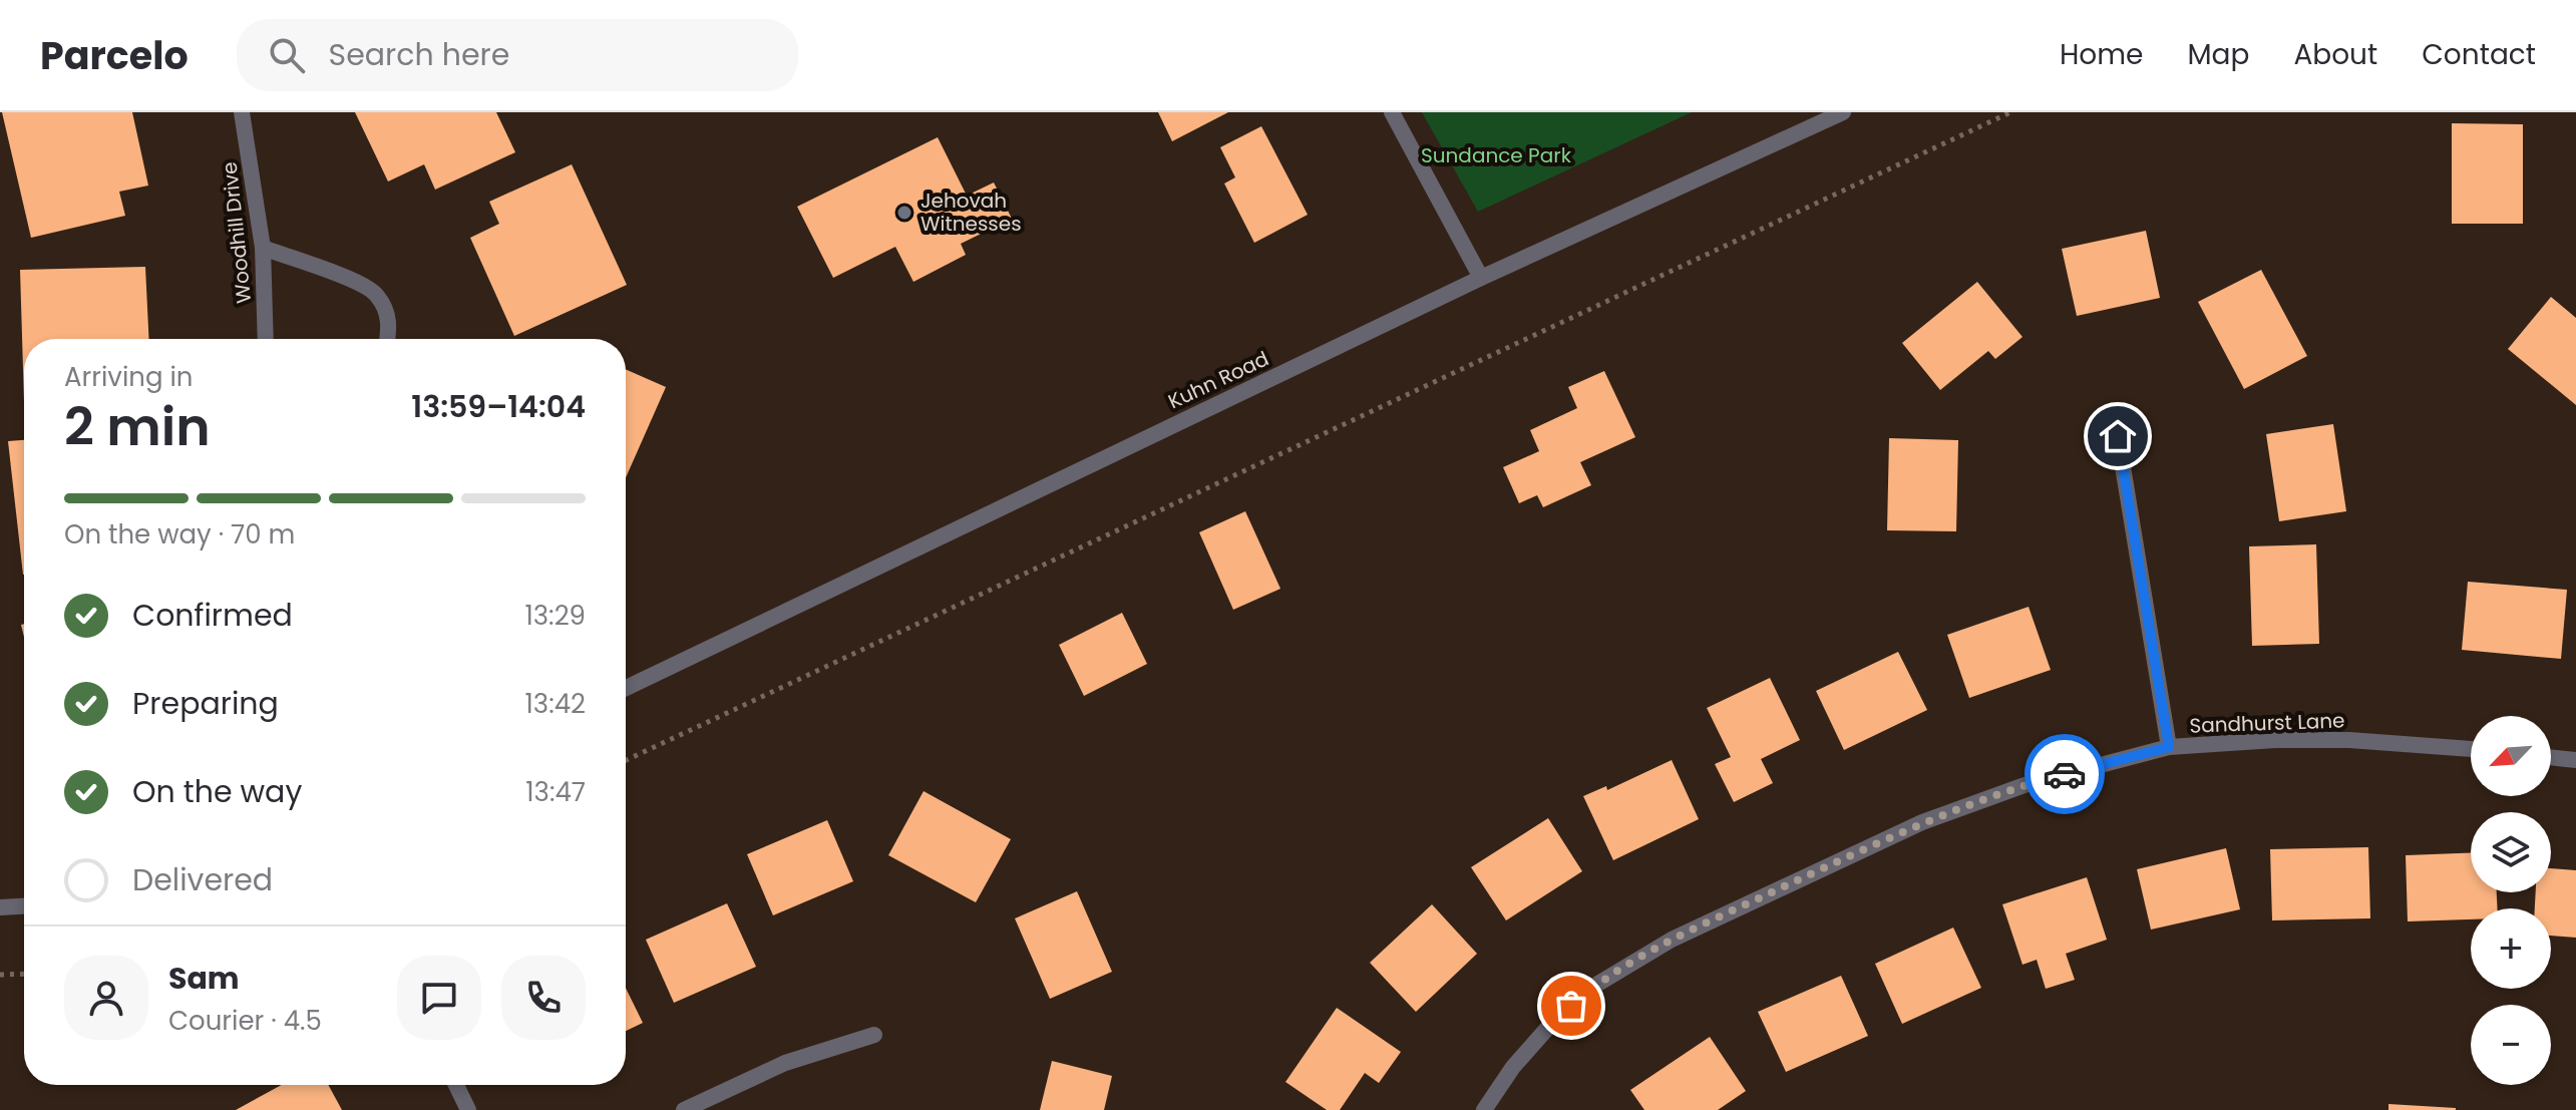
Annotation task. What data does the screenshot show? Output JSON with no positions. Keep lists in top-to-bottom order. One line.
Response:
{"streets":{"street":["Woodhill Drive","Kuhn Road","Sandhurst Lane"]},"parks":["Sundance Park"],"places":["Jehovah Witnesses"],"north":"bottom left","page":{"header":"Parcelo","search":"Search here","nav":["Home","Map","About","Contact"],"heading":["2 min","Arriving in","13:59–14:04"],"panel":["Sam","Courier · 4.5"],"bar":"On the way · 70 m","list":[["Confirmed","13:29"],["Preparing","13:42"],["On the way","13:47"],"Delivered"],"map_buttons":["+","−"]}}
